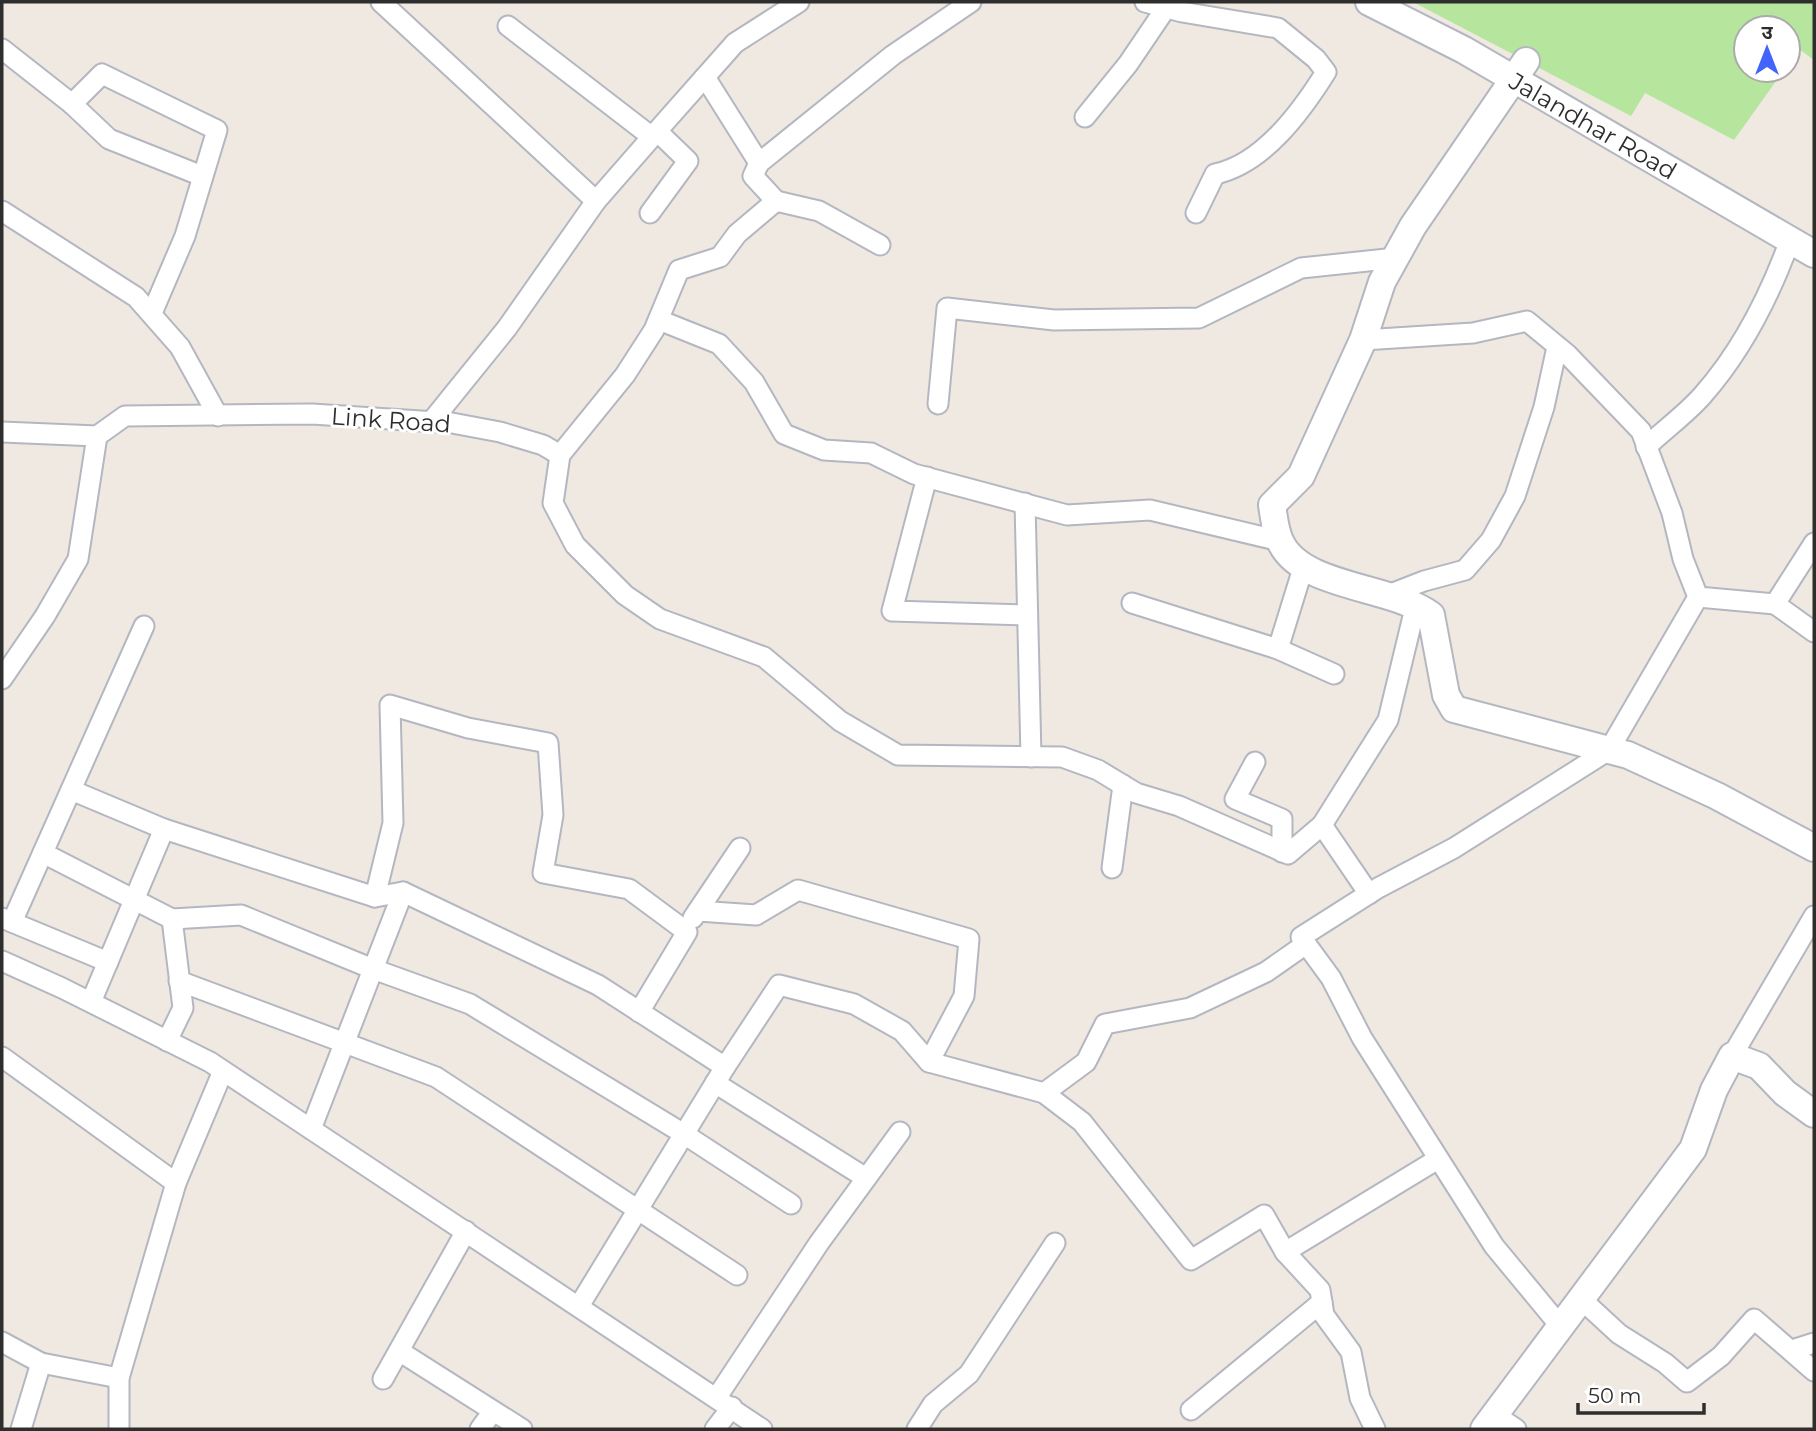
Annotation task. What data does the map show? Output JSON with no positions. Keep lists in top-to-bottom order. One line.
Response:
{"streets":{"street":["Jalandhar Road","Link Road"]},"scale_bar":"50 m","north":"top"}
